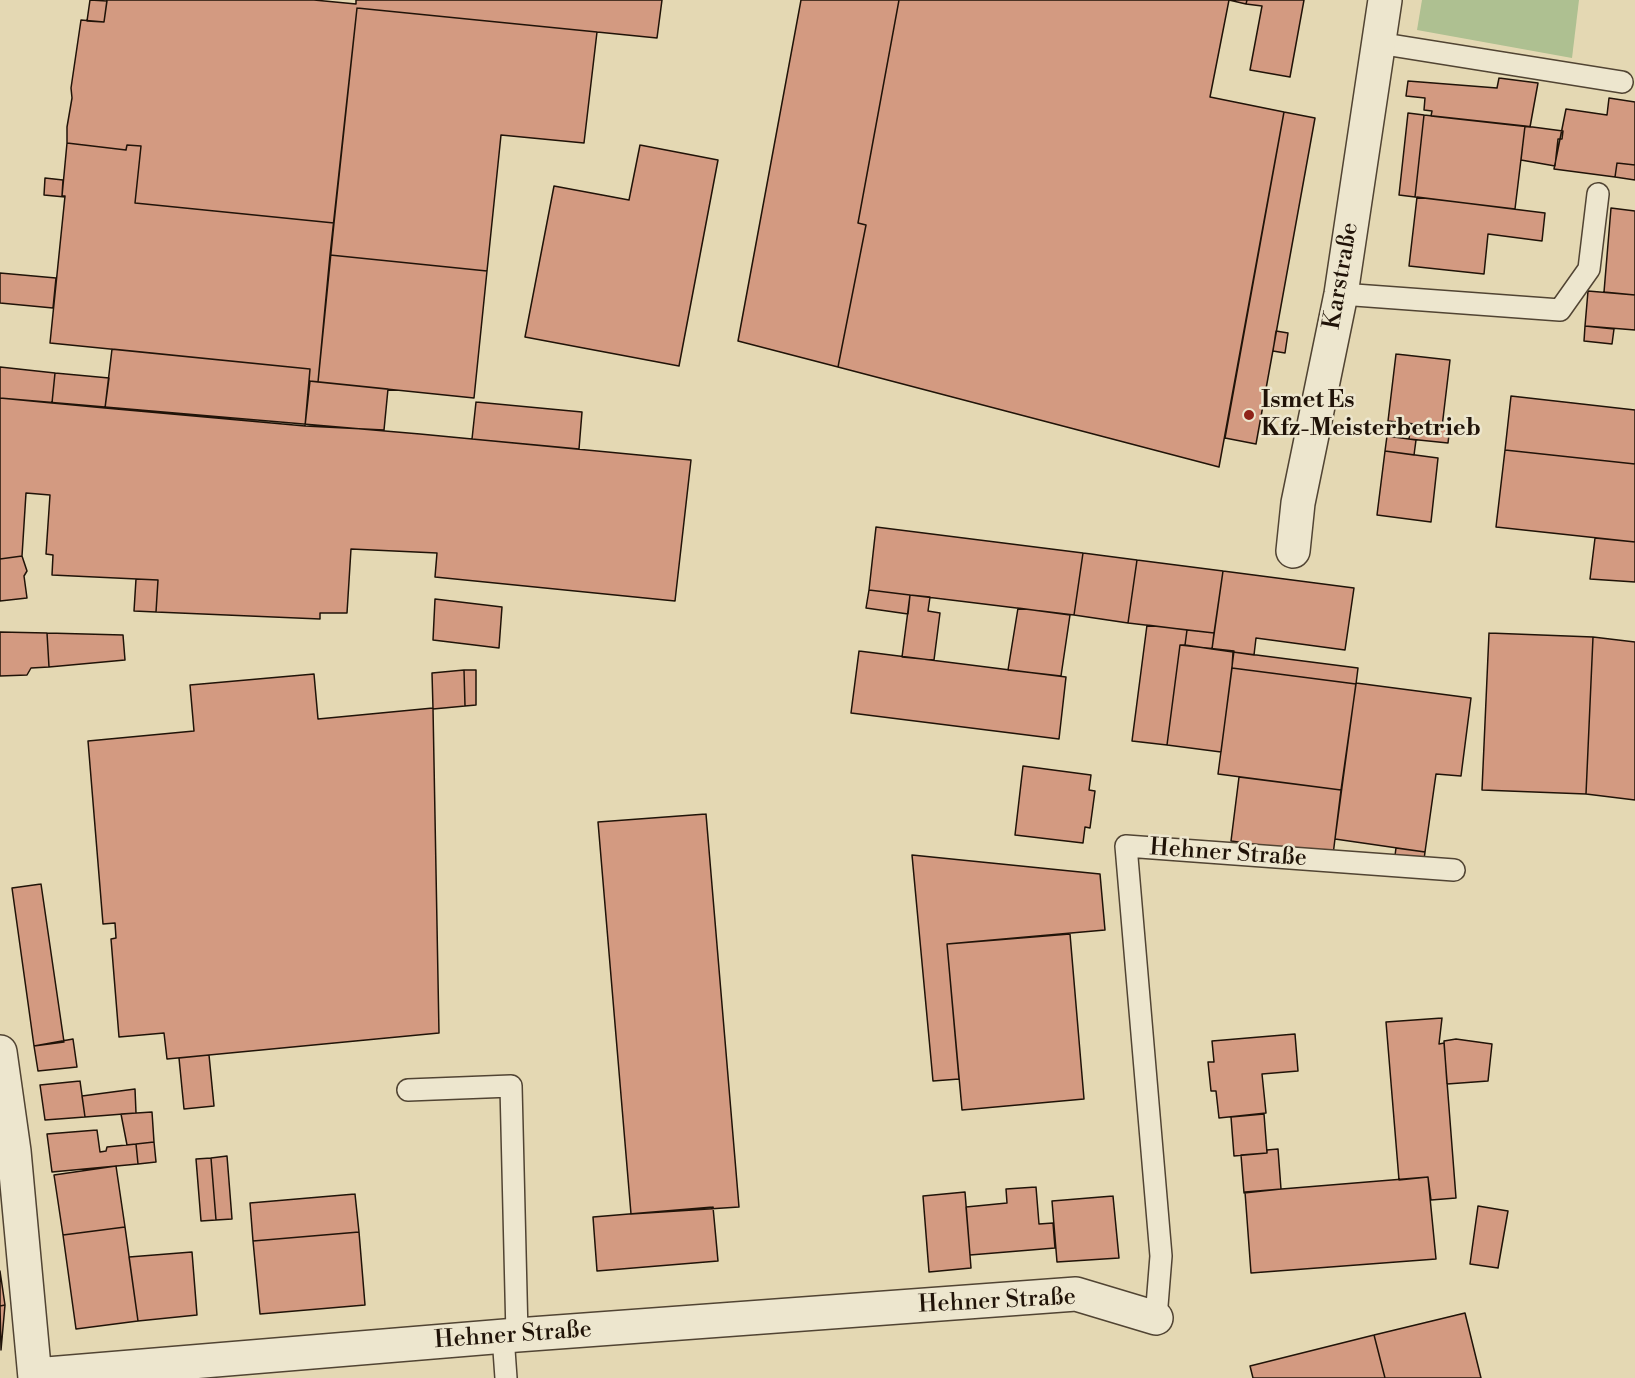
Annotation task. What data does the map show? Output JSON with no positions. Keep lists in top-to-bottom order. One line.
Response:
{"streets":{"street":["Karstraße","Hehner Straße"]},"places":["Ismet Es Kfz-Meisterbetrieb"]}
